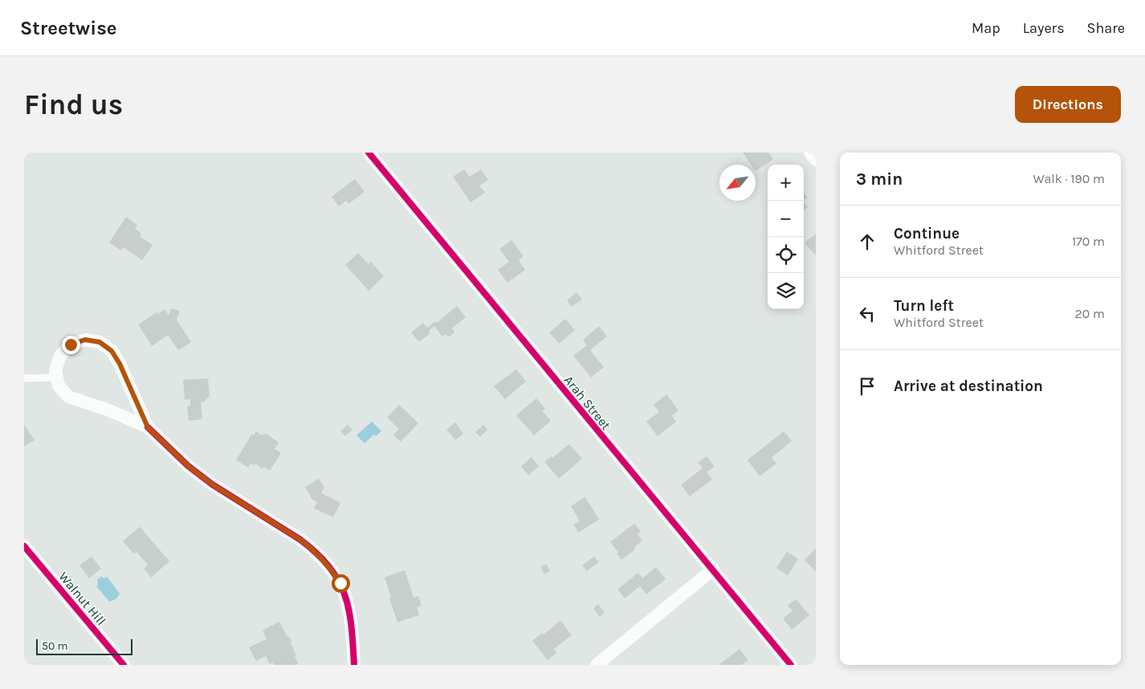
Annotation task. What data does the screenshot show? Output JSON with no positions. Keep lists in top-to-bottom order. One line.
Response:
{"streets":{"street":["Arah Street","Walnut Hill"]},"scale_bar":"50 m","north":"bottom left","page":{"header":"Streetwise","nav":["Map","Layers","Share"],"buttons":"Directions","title":"Find us","heading":["3 min","Walk · 190 m"],"map_buttons":["+","−"],"list":[["Continue","Whitford Street","170 m"],["Turn left","Whitford Street","20 m"],"Arrive at destination"],"scale":"50 m"}}
